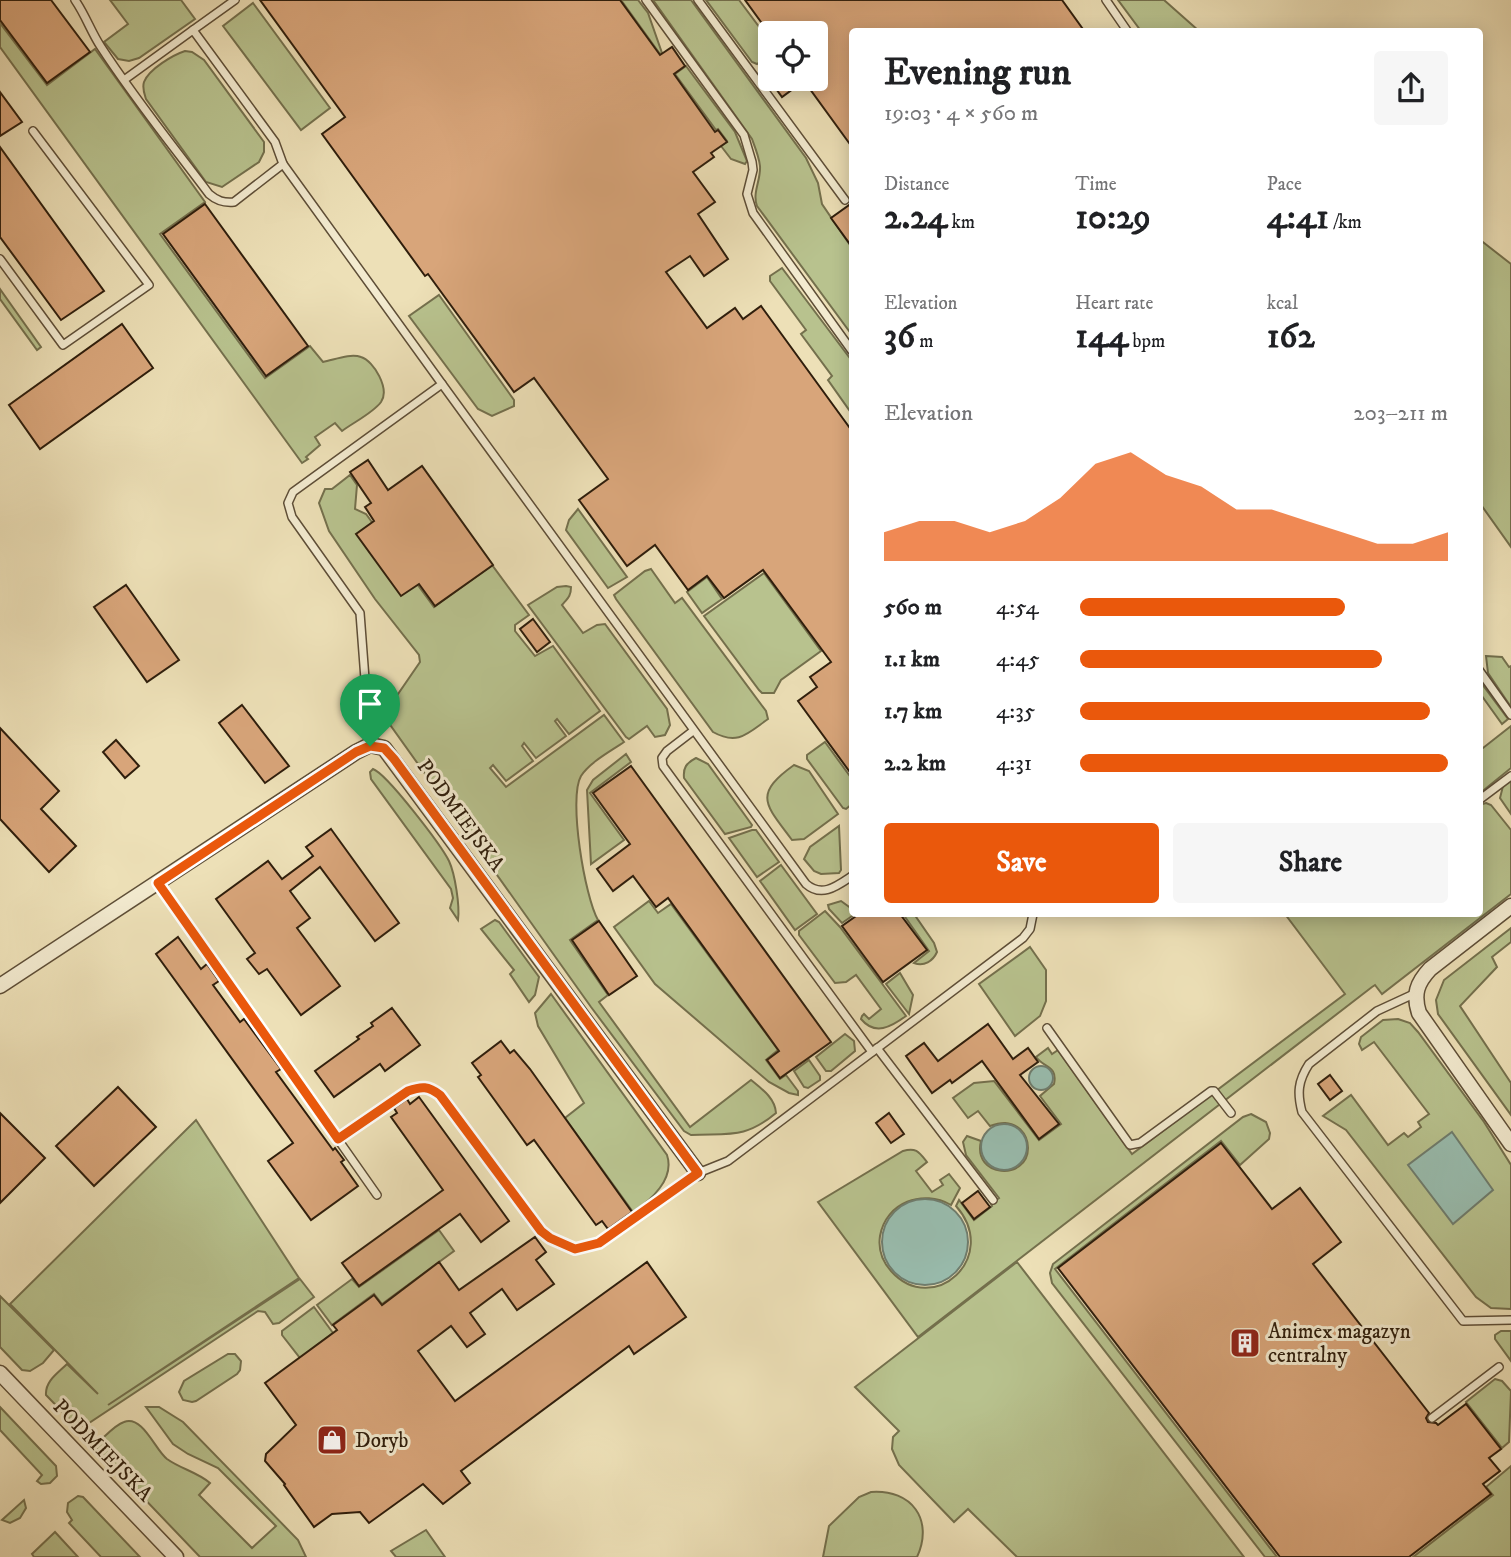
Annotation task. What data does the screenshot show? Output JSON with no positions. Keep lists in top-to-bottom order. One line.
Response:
{"streets":{"street":["PODMIEJSKA"]},"places":{"building":["Animex magazyn centralny"],"shop":["Doryb"]},"page":{"heading":["Evening run","19:03 · 4 × 560 m"],"stats":[["Distance","2.24 km"],["Time","10:29"],["Pace","4:41 /km"],["Elevation","36 m"],["Heart rate","144 bpm"],["kcal","162"]],"chart":["Elevation","203–211 m"],"list":[{"name":"560 m","note":"4:54"},{"name":"1.1 km","note":"4:45"},{"name":"1.7 km","note":"4:35"},{"name":"2.2 km","note":"4:31"}],"buttons":["Save","Share"]}}
